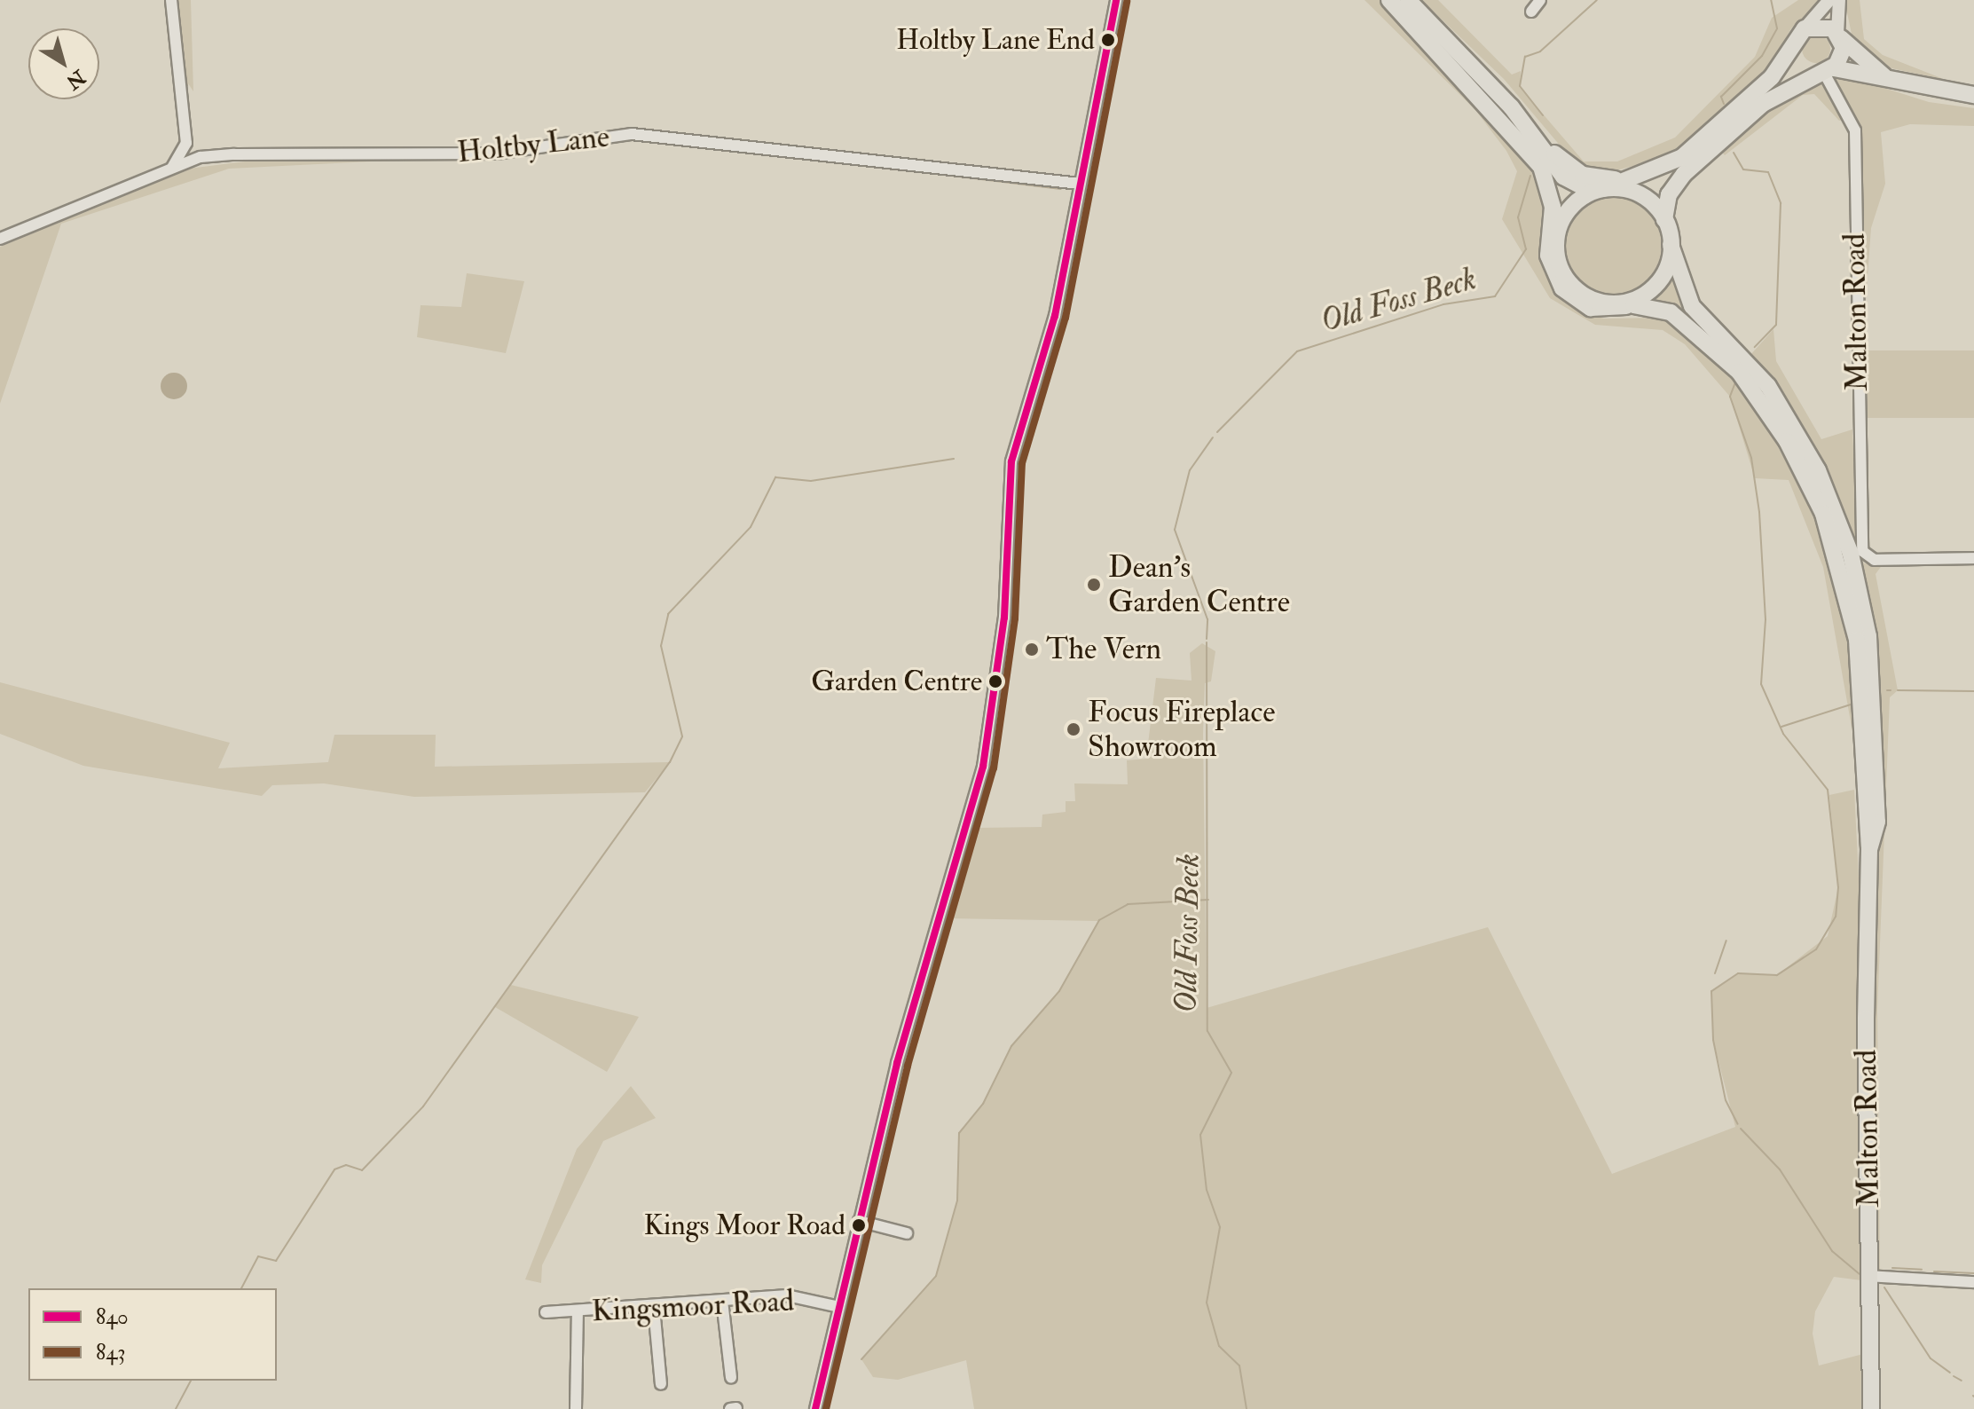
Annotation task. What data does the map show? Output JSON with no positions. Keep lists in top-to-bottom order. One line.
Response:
{"streets":{"highway":["Malton Road"],"street":["Holtby Lane","Kingsmoor Road"]},"water":["Old Foss Beck"],"places":["Holtby Lane End","Dean's Garden Centre","The Vern","Garden Centre","Focus Fireplace Showroom","Kings Moor Road"],"lines":["transit line 840","transit line 843"],"legend":["840","843"],"north":"bottom right"}
